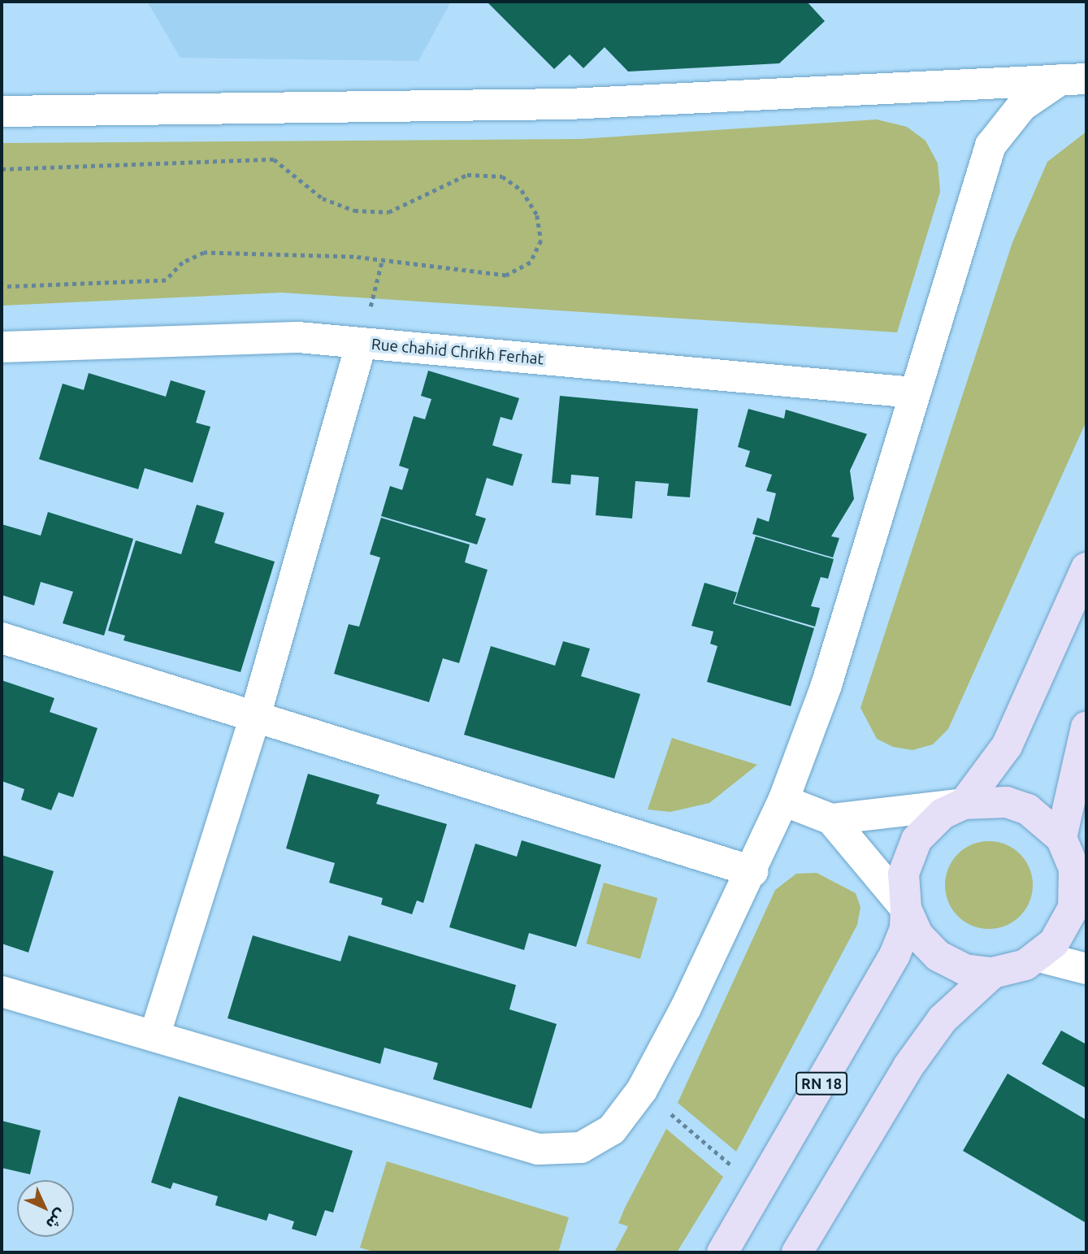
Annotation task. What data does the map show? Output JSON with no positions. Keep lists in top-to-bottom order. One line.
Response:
{"streets":{"main road":["RN 18"],"street":["Rue chahid Chrikh Ferhat"]},"north":"bottom right"}
